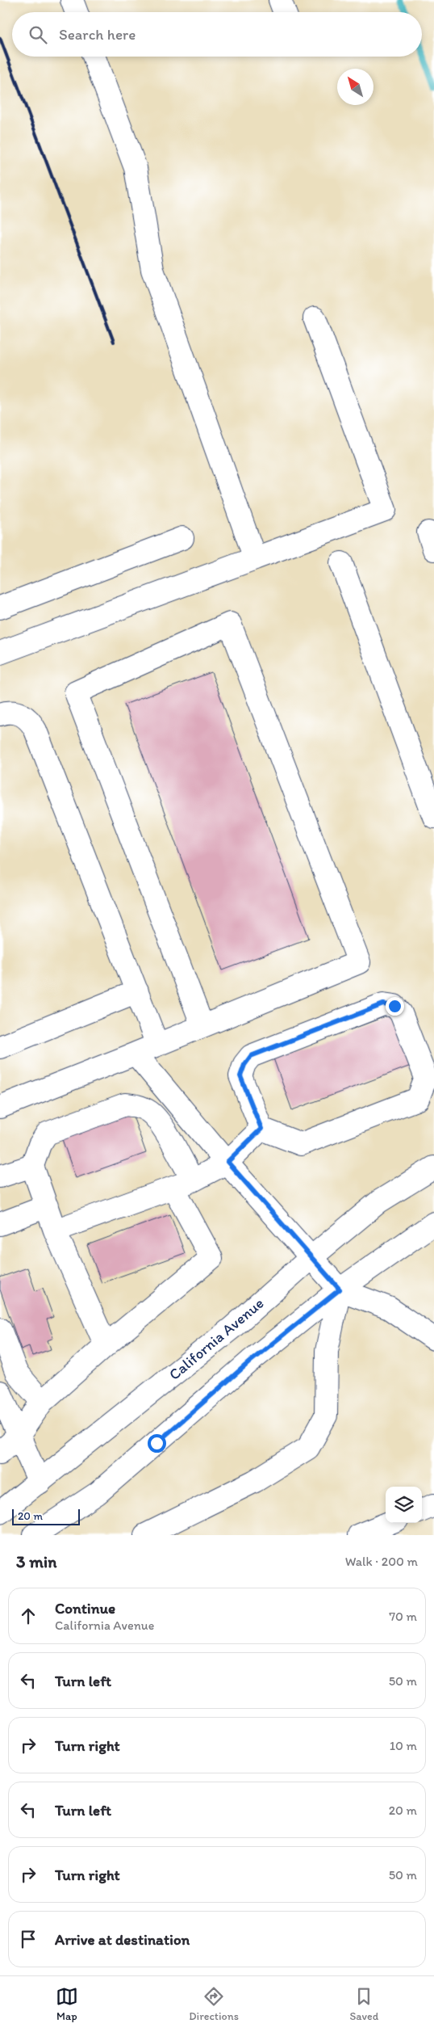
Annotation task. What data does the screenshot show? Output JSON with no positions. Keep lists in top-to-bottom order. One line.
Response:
{"streets":{"main road":["California Avenue"]},"scale_bar":"20 m","north":"top left","page":{"search":"Search here","scale":"20 m","heading":["3 min","Walk · 200 m"],"list":[["Continue","California Avenue","70 m"],["Turn left","50 m"],["Turn right","10 m"],["Turn left","20 m"],["Turn right","50 m"],"Arrive at destination"],"nav":["Map","Directions","Saved"]}}
